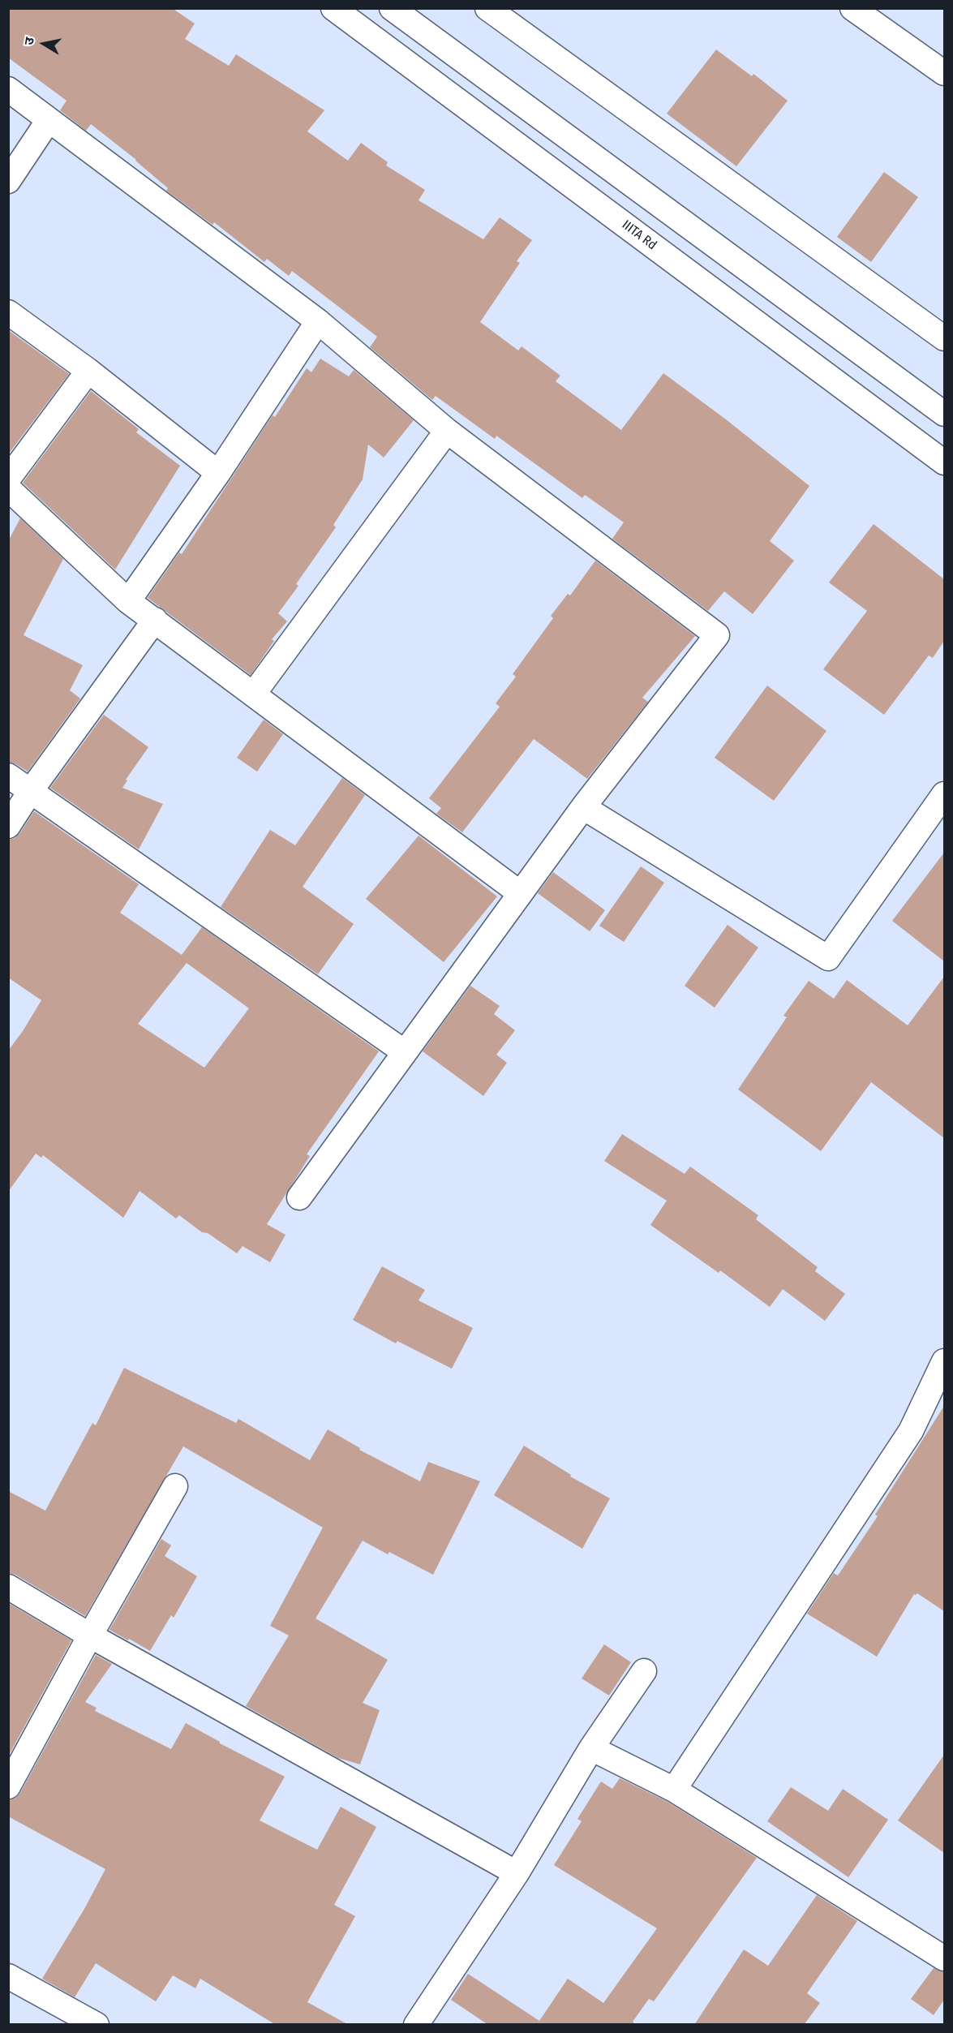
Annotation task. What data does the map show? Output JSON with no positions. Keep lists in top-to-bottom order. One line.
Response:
{"streets":{"street":["IIITA Rd"]},"north":"left"}
